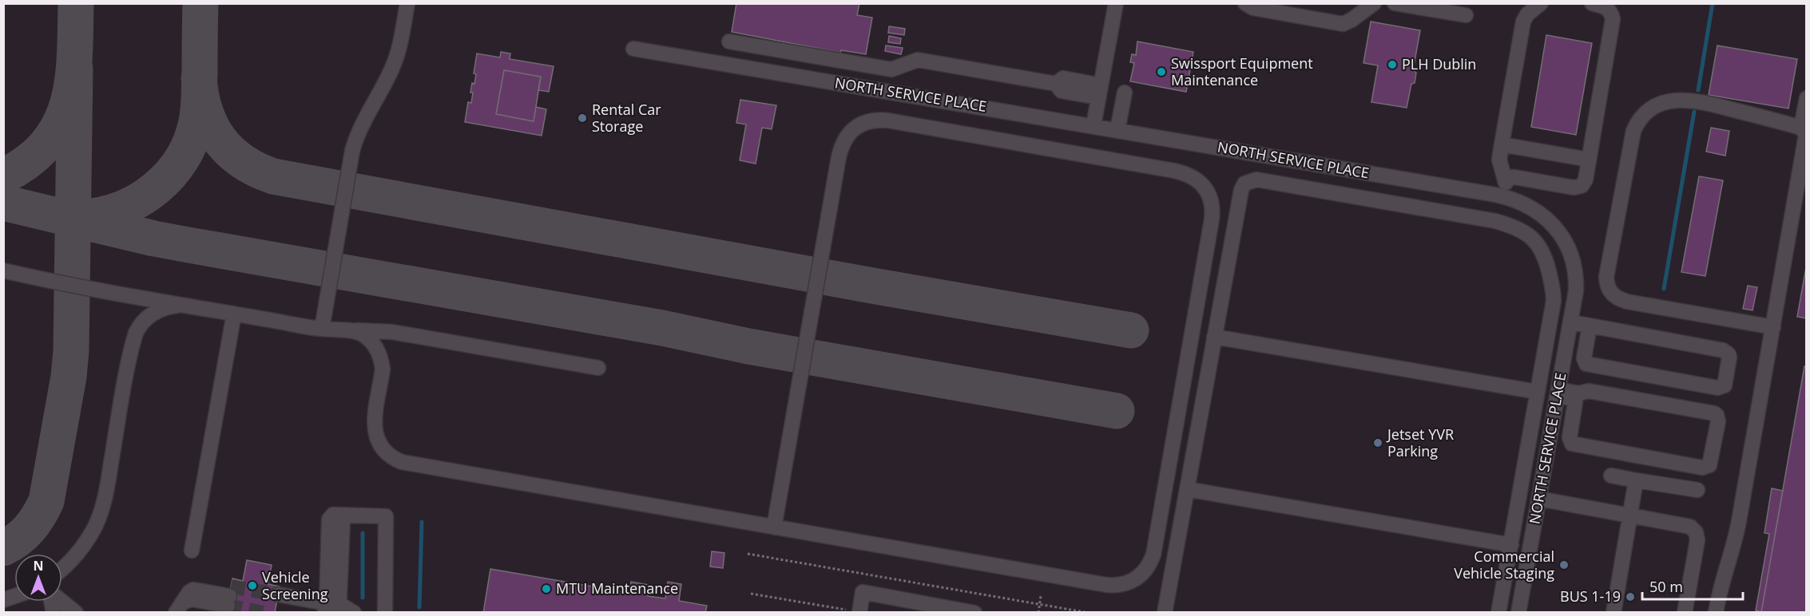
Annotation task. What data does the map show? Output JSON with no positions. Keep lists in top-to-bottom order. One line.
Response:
{"streets":{"street":["NORTH SERVICE PLACE"]},"places":["PLH Dublin","Swissport Equipment Maintenance","Rental Car Storage","Jetset YVR Parking","Commercial Vehicle Staging","Vehicle Screening","MTU Maintenance","BUS 1-19"],"scale_bar":"50 m","north":"top"}
